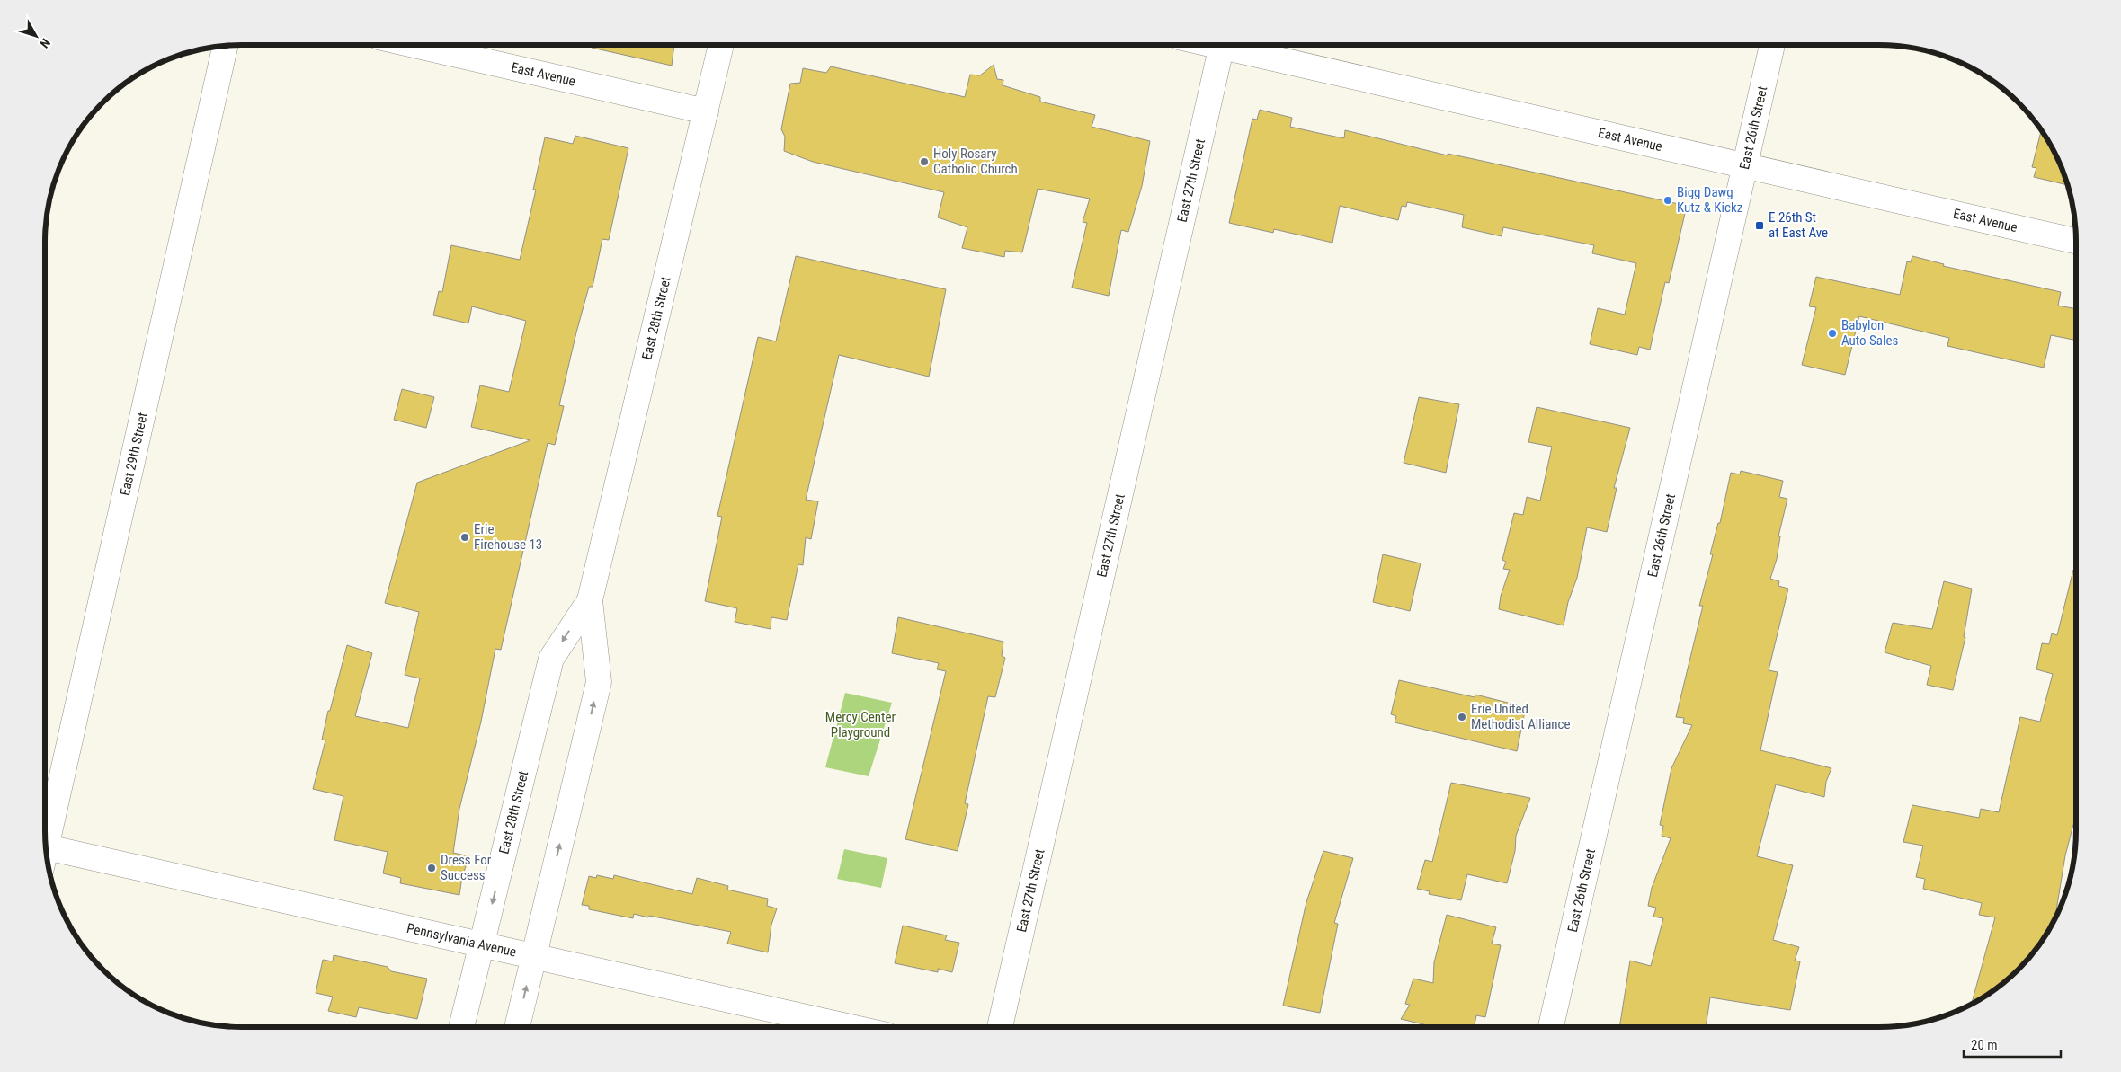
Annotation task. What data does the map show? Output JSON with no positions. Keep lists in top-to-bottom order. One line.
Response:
{"streets":{"street":["East Avenue","East 26th Street","East 27th Street","East 28th Street","East 29th Street","Pennsylvania Avenue"]},"crossings":[["East Avenue","East 26th Street"],["East Avenue","East 28th Street"],["East 28th Street","Pennsylvania Avenue"]],"parks":["Mercy Center Playground"],"places":{"other":["Holy Rosary Catholic Church","Bigg Dawg Kutz & Kickz","Babylon Auto Sales","Erie Firehouse 13","Erie United Methodist Alliance","Dress For Success"],"transit":["E 26th St at East Ave"]},"scale_bar":"20 m","north":"bottom right"}
